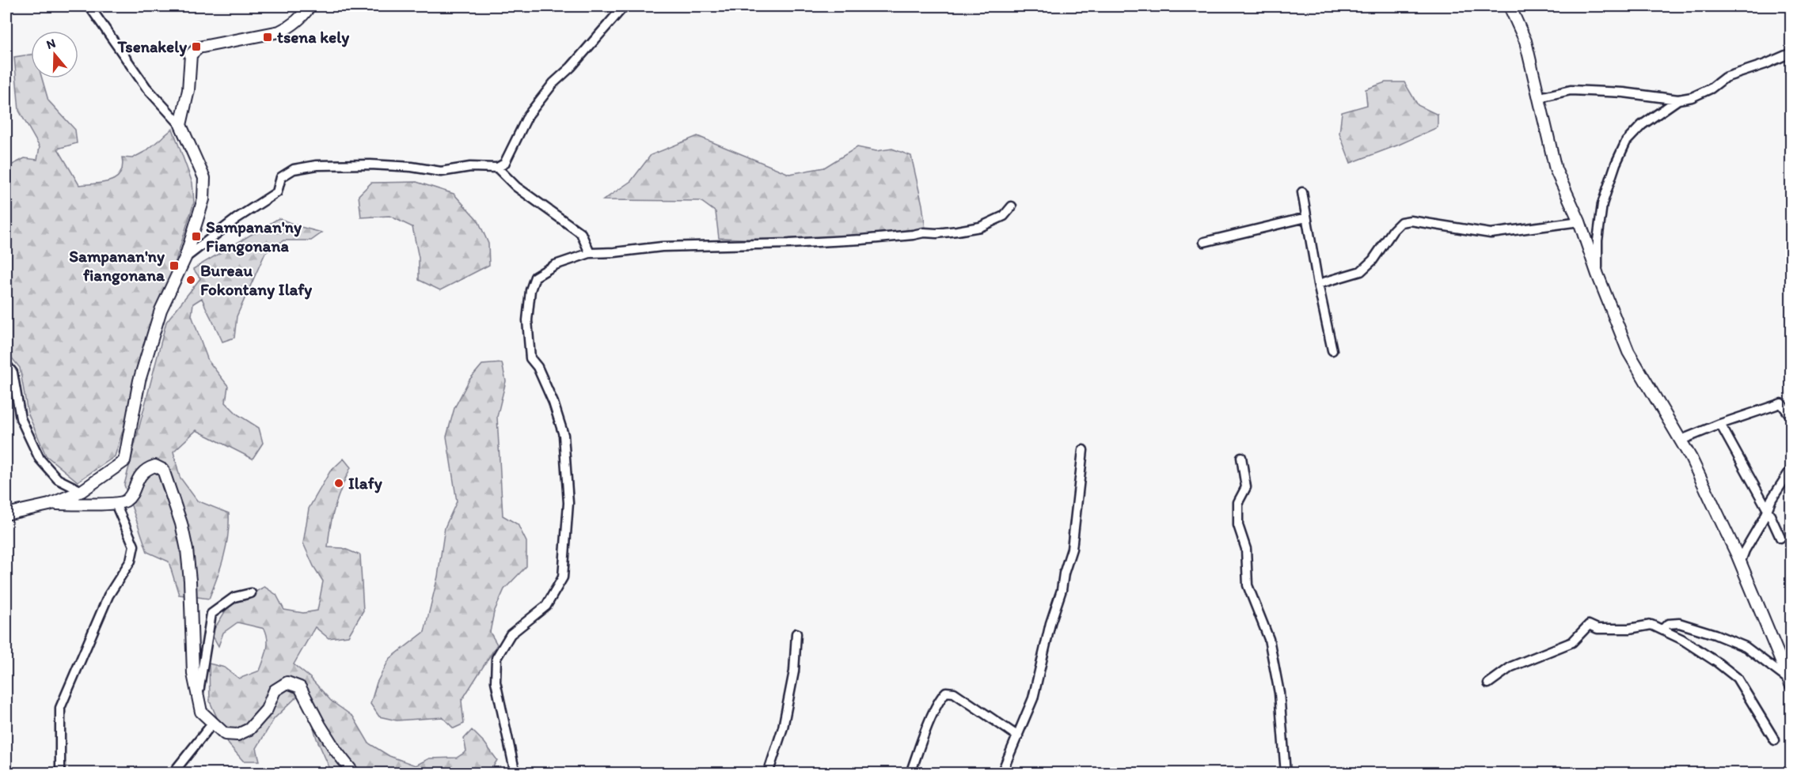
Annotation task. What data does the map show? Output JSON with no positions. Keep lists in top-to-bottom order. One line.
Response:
{"places":{"transit":["tsena kely","Tsenakely","Sampanan'ny Fiangonana","Sampanan'ny fiangonana"],"other":["Bureau Fokontany Ilafy","Ilafy"]},"north":"top"}
